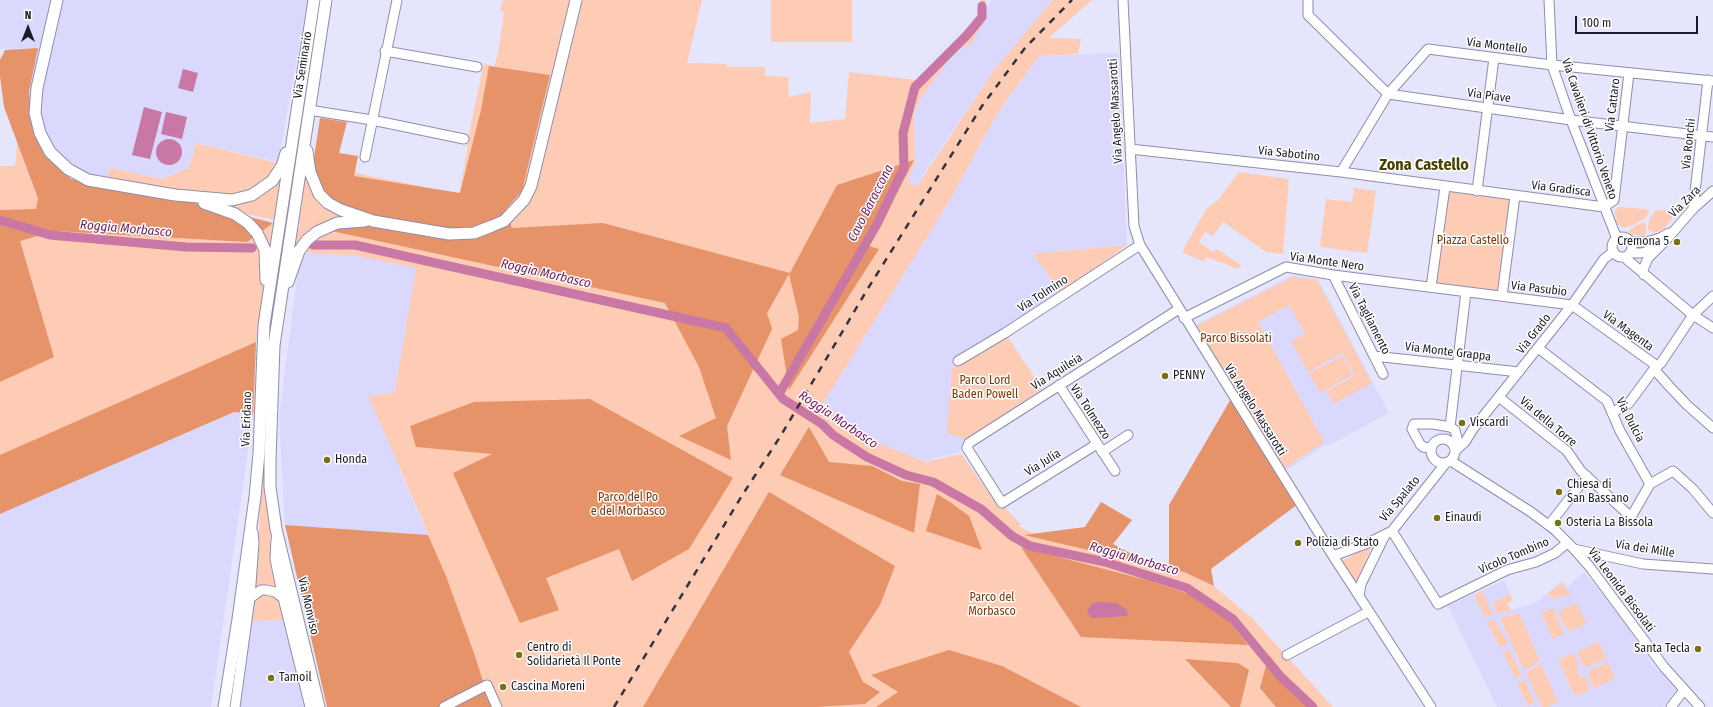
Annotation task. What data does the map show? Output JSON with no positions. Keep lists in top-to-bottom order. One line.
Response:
{"streets":{"main road":["Via Seminario","Via Eridano","Via Monviso"],"street":["Via Montello","Via Piave","Via Cattaro","Via Angelo Massarotti","Via Cavalieri di Vittorio Veneto","Via Ronchi","Via Sabotino","Via Gradisca","Via Zara","Via Monte Nero","Via Pasubio","Via Tolmino","Via Tagliamento","Via Magenta","Via Grado","Via Monte Grappa","Via Aquileia","Via Tolmezzo","Via Dulcia","Via della Torre","Via Julia","Via Spalato","Via dei Mille","Vicolo Tombino","Via Leonida Bissolati"]},"crossings":[["Via Montello","Via Piave"],["Via Montello","Via Cattaro"],["Via Montello","Via Cavalieri di Vittorio Veneto"],["Via Montello","Via Ronchi"],["Via Montello","Via Sabotino"],["Via Seminario","Via Eridano"],["Via Piave","Via Cattaro"],["Via Piave","Via Cavalieri di Vittorio Veneto"],["Via Piave","Via Ronchi"],["Via Cattaro","Via Cavalieri di Vittorio Veneto"],["Via Cattaro","Via Gradisca"],["Via Angelo Massarotti","Via Sabotino"],["Via Angelo Massarotti","Via Monte Nero"],["Via Angelo Massarotti","Via Tolmino"],["Via Angelo Massarotti","Via Aquileia"],["Via Angelo Massarotti","Via Spalato"],["Via Cavalieri di Vittorio Veneto","Via Gradisca"],["Via Cavalieri di Vittorio Veneto","Via Grado"],["Via Ronchi","Via Zara"],["Via Monte Nero","Via Tagliamento"],["Via Pasubio","Via Magenta"],["Via Pasubio","Via Grado"],["Via Tagliamento","Via Monte Grappa"],["Via Magenta","Via Grado"],["Via Grado","Via Monte Grappa"],["Via Grado","Via Dulcia"],["Via Grado","Via della Torre"],["Via Grado","Via Spalato"],["Via Grado","Via Leonida Bissolati"],["Via Aquileia","Via Tolmezzo"],["Via Aquileia","Via Julia"],["Via Tolmezzo","Via Julia"],["Via Eridano","Via Monviso"],["Via Dulcia","Via della Torre"],["Via Spalato","Vicolo Tombino"],["Via Spalato","Via Leonida Bissolati"],["Via dei Mille","Via Leonida Bissolati"],["Vicolo Tombino","Via Leonida Bissolati"]],"districts":["Zona Castello"],"water":["Cavo Baraccona","Roggia Morbasco"],"parks":["Piazza Castello","Parco Bissolati","Parco Lord Baden Powell","Parco del Po e del Morbasco","Parco del Morbasco"],"places":["Cremona 5","PENNY","Viscardi","Honda","Chiesa di San Bassano","Einaudi","Osteria La Bissola","Polizia di Stato","Santa Tecla","Centro di Solidarietà Il Ponte","Tamoil","Cascina Moreni"],"scale_bar":"100 m","north":"top"}
